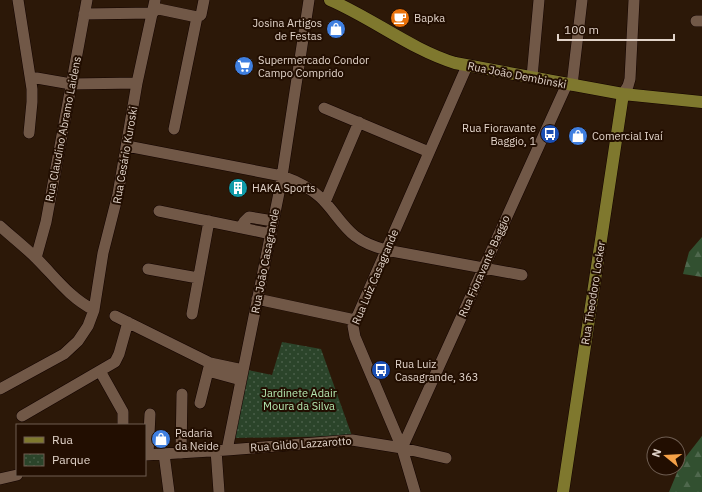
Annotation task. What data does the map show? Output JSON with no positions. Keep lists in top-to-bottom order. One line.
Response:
{"streets":{"main road":["Rua João Dembinski","Rua Theodoro Locker"],"street":["Rua Claudino Abramo Laidens","Rua Cesário Kuroski","Rua João Casagrande","Rua Fioravante Baggio","Rua Luiz Casagrande","Rua Gildo Lazzarotto"]},"crossings":[["Rua João Dembinski","Rua Fioravante Baggio"],["Rua João Dembinski","Rua Luiz Casagrande"],["Rua João Dembinski","Rua Theodoro Locker"],["Rua João Casagrande","Rua Gildo Lazzarotto"],["Rua Fioravante Baggio","Rua Luiz Casagrande"],["Rua Fioravante Baggio","Rua Gildo Lazzarotto"],["Rua Luiz Casagrande","Rua Gildo Lazzarotto"]],"parks":["Jardinete Adair Moura da Silva"],"places":{"cafe":["Bapka"],"shop":["Josina Artigos de Festas","Comercial Ivaí","Padaria da Neide"],"supermarket":["Supermercado Condor Campo Comprido"],"bus stop":["Rua Fioravante Baggio, 1","Rua Luiz Casagrande, 363"],"building":["HAKA Sports"]},"legend":["Rua","Parque"],"scale_bar":"100 m","north":"left"}
